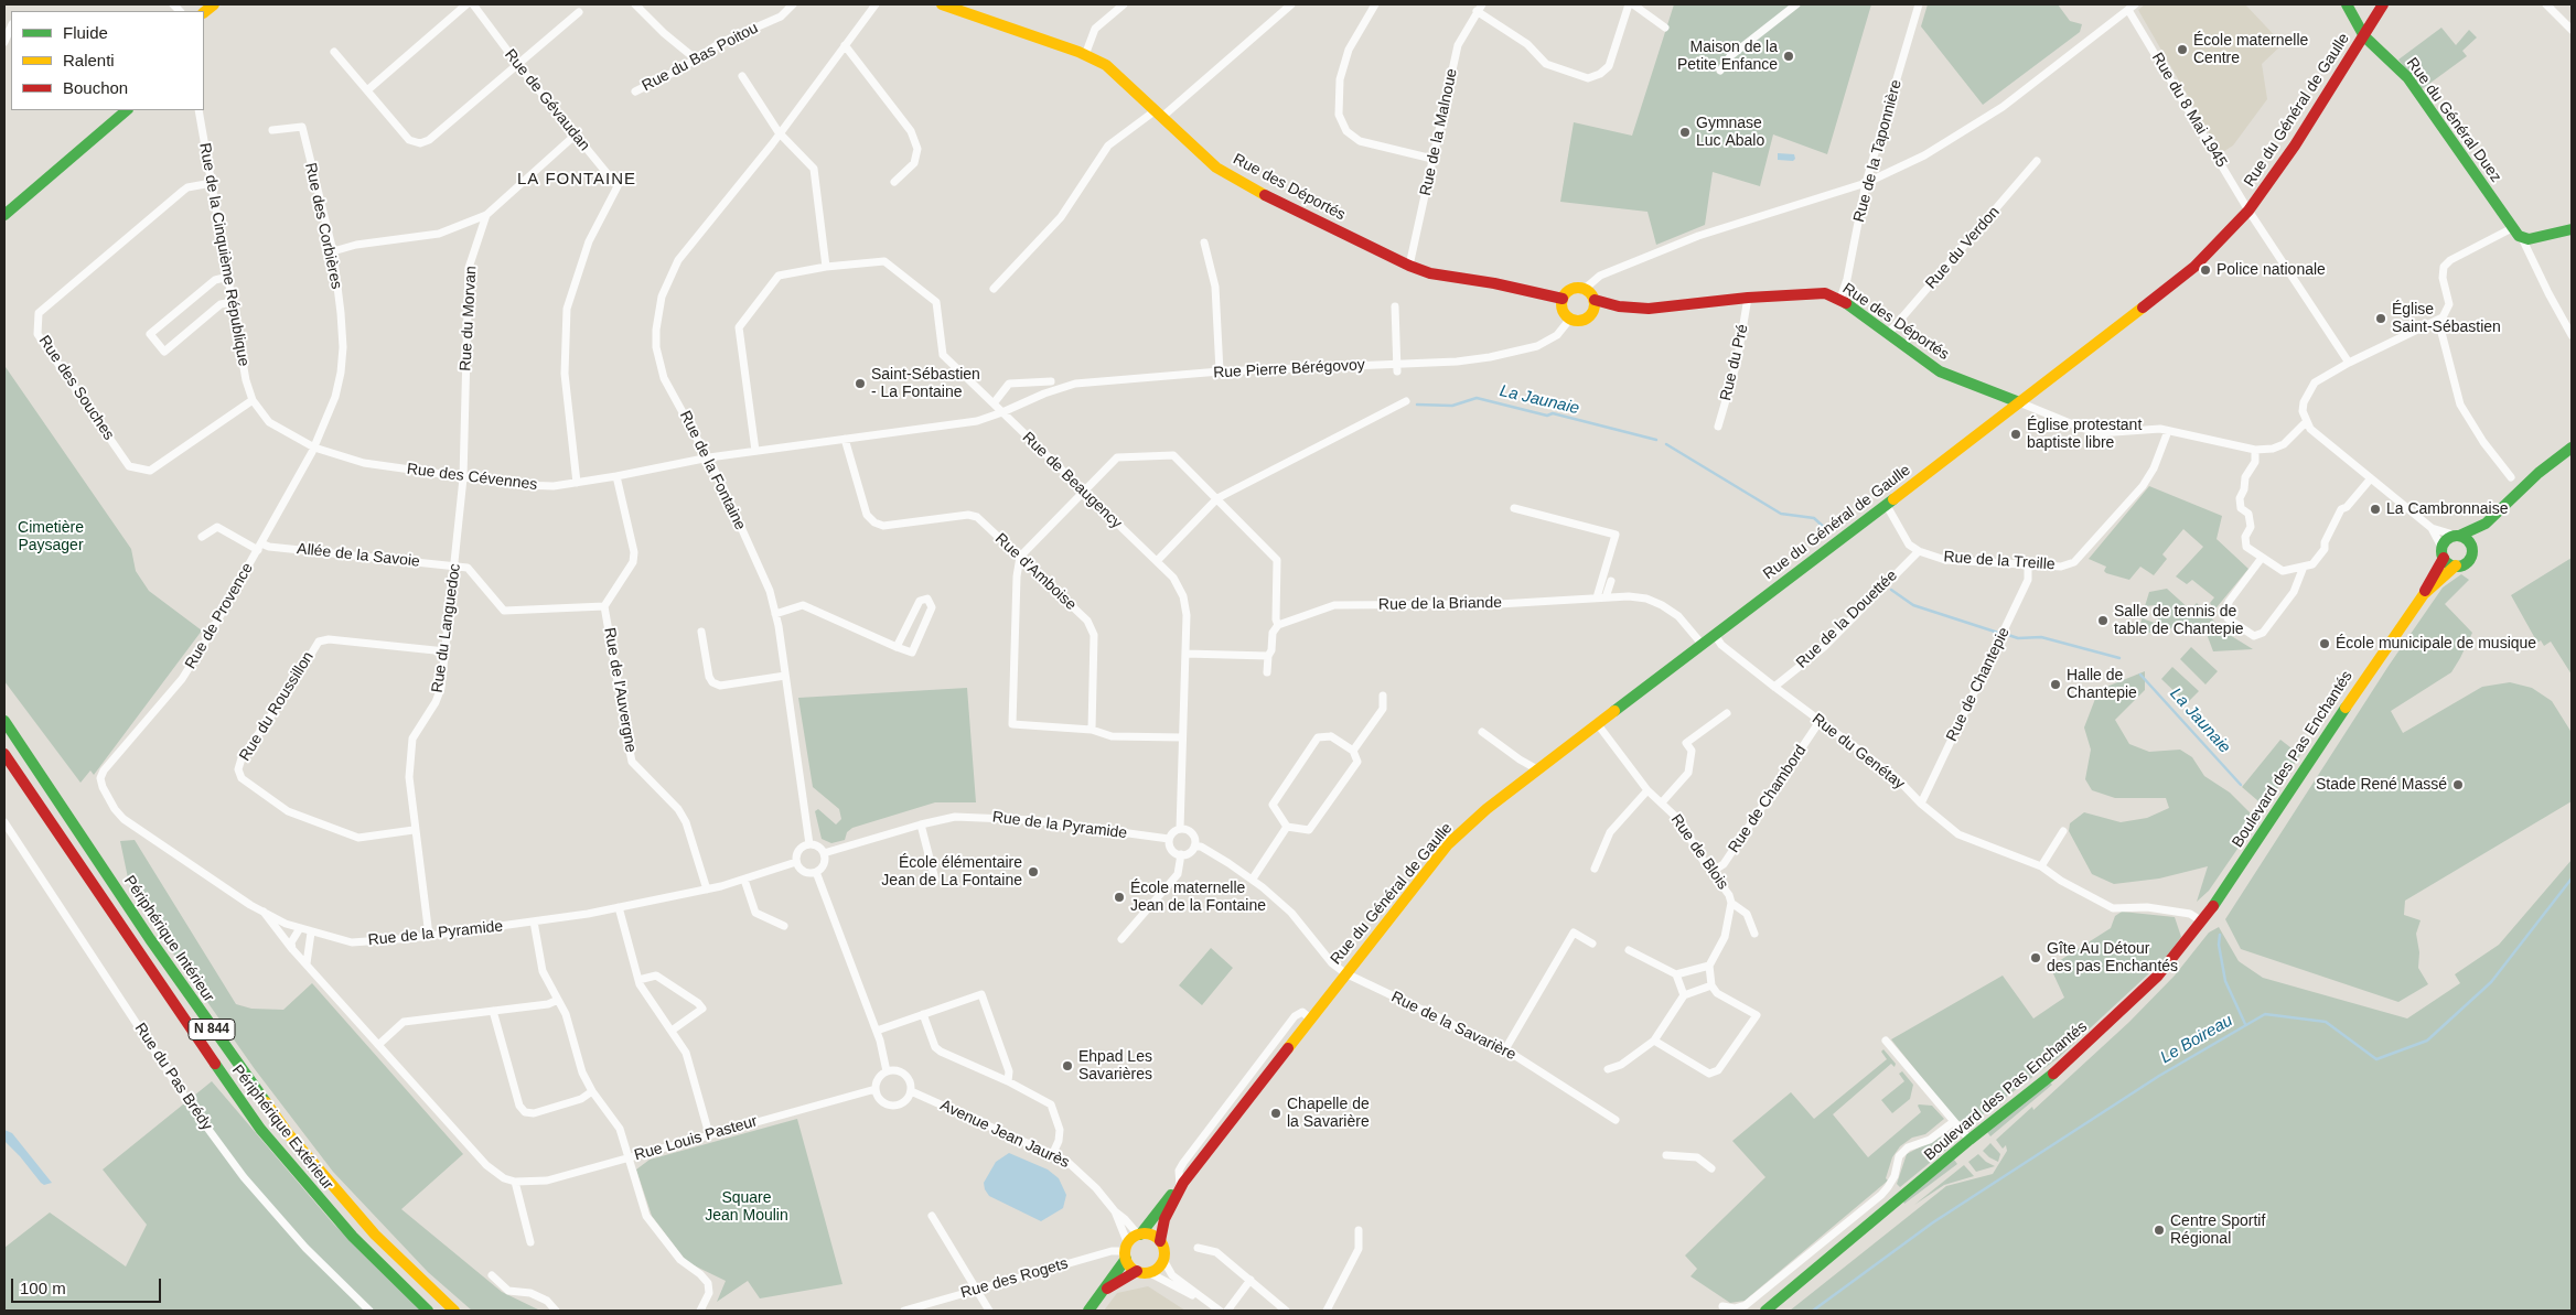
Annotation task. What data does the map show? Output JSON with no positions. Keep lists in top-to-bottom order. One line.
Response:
{"streets":{"main road":["Rue du Général de Gaulle","Rue du Général Duez","Rue des Déportés","Boulevard des Pas Enchantés","Périphérique Intérieur","N 844","Périphérique Extérieur"],"street":["Rue du Bas Poitou","Rue de Gévaudan","Rue du 8 Mai 1945","Rue de la Malnoue","Rue de la Taponnière","Rue des Corbières","Rue du Verdon","Rue de la Cinquième République","Rue du Morvan","Rue du Pré","Rue Pierre Bérégovoy","Rue des Souches","Rue de la Fontaine","Rue des Cévennes","Rue de Beaugency","Allée de la Savoie","Rue de la Treille","Rue d'Amboise","Rue de la Briande","Rue de Provence","Rue de la Douettée","Rue du Languedoc","Rue de Chantepie","Rue de l'Auvergne","Rue du Roussillon","Rue du Genétay","Rue de Chambord","Rue de la Pyramide","Rue de Blois","Rue de la Savarière","Rue du Pas Brédy","Avenue Jean Jaurès","Rue Louis Pasteur","Rue des Rogets"]},"crossings":[["Rue de Gévaudan","Rue du Morvan"],["Rue de Gévaudan","Rue des Cévennes"],["Rue du 8 Mai 1945","Rue du Général de Gaulle"],["Rue du Général de Gaulle","Rue du Général Duez"],["Rue du Général de Gaulle","Rue des Déportés"],["Rue du Général de Gaulle","Rue de la Briande"],["Rue du Général de Gaulle","Rue du Genétay"],["Rue du Général de Gaulle","Rue de Blois"],["Rue du Général de Gaulle","Rue de la Savarière"],["Rue du Général de Gaulle","Avenue Jean Jaurès"],["Rue du Général de Gaulle","Rue des Rogets"],["Rue de la Malnoue","Rue des Déportés"],["Rue de la Taponnière","Rue des Déportés"],["Rue des Déportés","Rue du Verdon"],["Rue des Déportés","Rue du Pré"],["Rue des Déportés","Rue Pierre Bérégovoy"],["Rue des Corbières","Rue des Cévennes"],["Rue des Corbières","Rue de Provence"],["Rue de la Cinquième République","Rue des Souches"],["Rue de la Cinquième République","Rue des Cévennes"],["Rue du Morvan","Rue des Cévennes"],["Rue du Morvan","Rue du Languedoc"],["Rue Pierre Bérégovoy","Rue de Beaugency"],["Rue des Souches","Rue des Cévennes"],["Rue de la Fontaine","Rue des Cévennes"],["Rue de la Fontaine","Rue de la Pyramide"],["Rue des Cévennes","Rue de Provence"],["Rue des Cévennes","Rue du Languedoc"],["Rue des Cévennes","Rue de l'Auvergne"],["Rue de Beaugency","Rue de la Pyramide"],["Allée de la Savoie","Rue de Provence"],["Allée de la Savoie","Rue du Languedoc"],["Rue de la Treille","Rue de la Douettée"],["Rue de la Treille","Rue de Chantepie"],["Rue de Provence","Rue de la Pyramide"],["Rue de la Douettée","Rue du Genétay"],["Rue du Languedoc","Rue du Roussillon"],["Rue du Languedoc","Rue de la Pyramide"],["Rue de Chantepie","Rue du Genétay"],["Rue de l'Auvergne","Rue de la Pyramide"],["Rue du Genétay","Boulevard des Pas Enchantés"],["Rue du Genétay","Rue de Chambord"],["Rue de Chambord","Rue de Blois"],["Avenue Jean Jaurès","Rue Louis Pasteur"],["Avenue Jean Jaurès","Rue des Rogets"]],"districts":["LA FONTAINE"],"water":["La Jaunaie","Le Boireau"],"parks":["Cimetière Paysager","Square Jean Moulin"],"places":["École maternelle Centre","Maison de la Petite Enfance","Gymnase Luc Abalo","Police nationale","Église Saint-Sébastien","Saint-Sébastien - La Fontaine","Église protestant baptiste libre","La Cambronnaise","Salle de tennis de table de Chantepie","École municipale de musique","Halle de Chantepie","Stade René Massé","École élémentaire Jean de La Fontaine","École maternelle Jean de la Fontaine","Gîte Au Détour des pas Enchantés","Ehpad Les Savarières","Chapelle de la Savarière","Centre Sportif Régional"],"legend":["Fluide","Ralenti","Bouchon"],"scale_bar":"100 m"}
